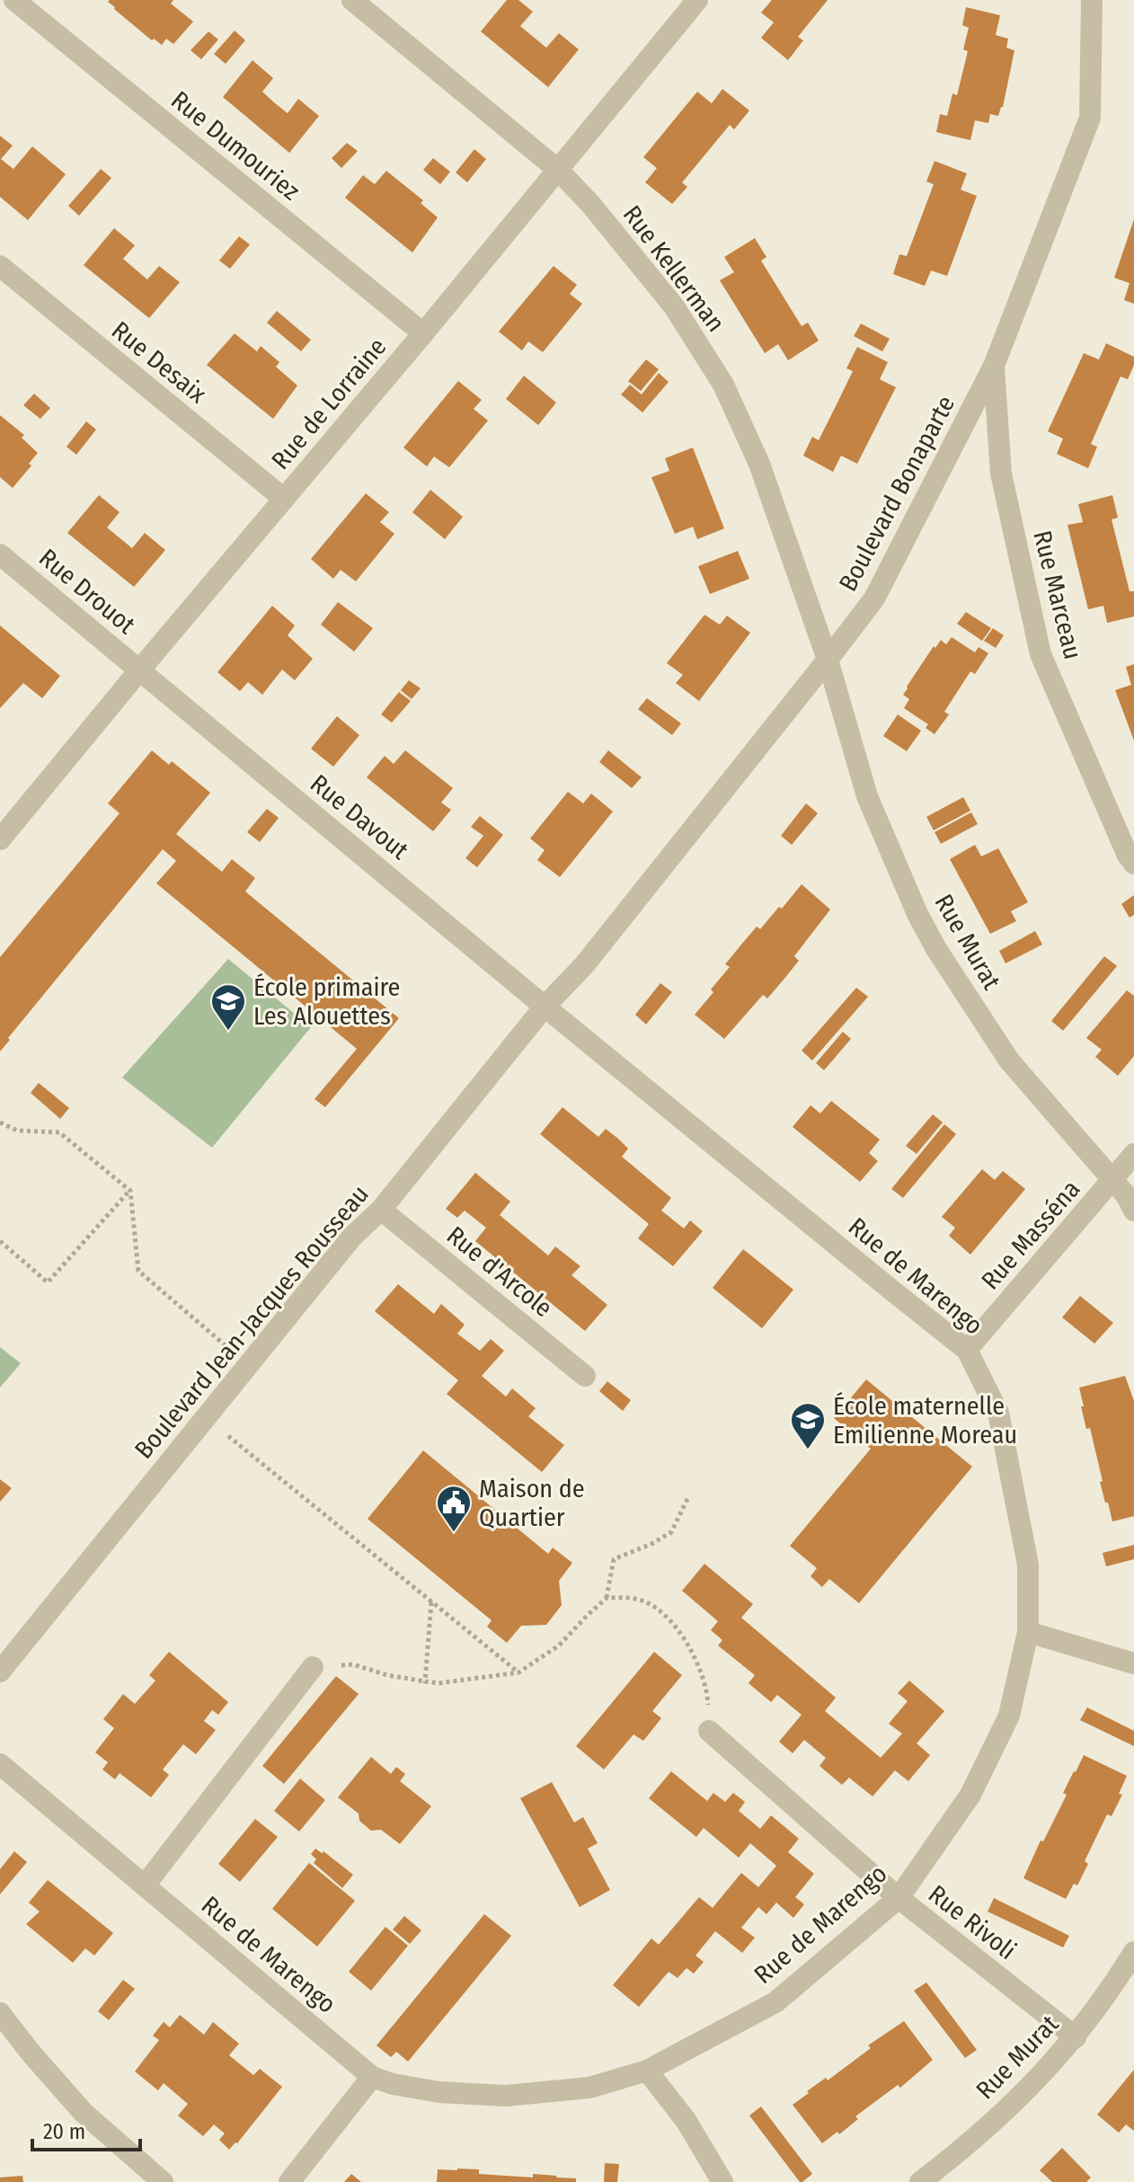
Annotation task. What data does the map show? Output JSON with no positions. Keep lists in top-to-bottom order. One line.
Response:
{"streets":{"street":["Rue Dumouriez","Rue Kellerman","Rue Desaix","Rue de Lorraine","Boulevard Bonaparte","Rue Drouot","Rue Marceau","Rue Davout","Rue Murat","Rue Masséna","Rue d'Arcole","Rue de Marengo","Boulevard Jean-Jacques Rousseau","Rue Rivoli"]},"crossings":[["Rue Dumouriez","Rue de Lorraine"],["Rue Kellerman","Rue de Lorraine"],["Rue Kellerman","Boulevard Bonaparte"],["Rue Kellerman","Rue Murat"],["Rue Desaix","Rue de Lorraine"],["Rue de Lorraine","Rue Drouot"],["Rue de Lorraine","Rue Davout"],["Boulevard Bonaparte","Rue Marceau"],["Boulevard Bonaparte","Rue Davout"],["Boulevard Bonaparte","Rue Murat"],["Boulevard Bonaparte","Rue de Marengo"],["Boulevard Bonaparte","Boulevard Jean-Jacques Rousseau"],["Rue Drouot","Rue Davout"],["Rue Davout","Rue de Marengo"],["Rue Davout","Boulevard Jean-Jacques Rousseau"],["Rue Murat","Rue Masséna"],["Rue Murat","Rue Rivoli"],["Rue Masséna","Rue de Marengo"],["Rue d'Arcole","Boulevard Jean-Jacques Rousseau"],["Rue de Marengo","Boulevard Jean-Jacques Rousseau"],["Rue de Marengo","Rue Rivoli"]],"places":{"school or university":["École primaire Les Alouettes","École maternelle Emilienne Moreau"],"public building":["Maison de Quartier"]},"scale_bar":"20 m"}
